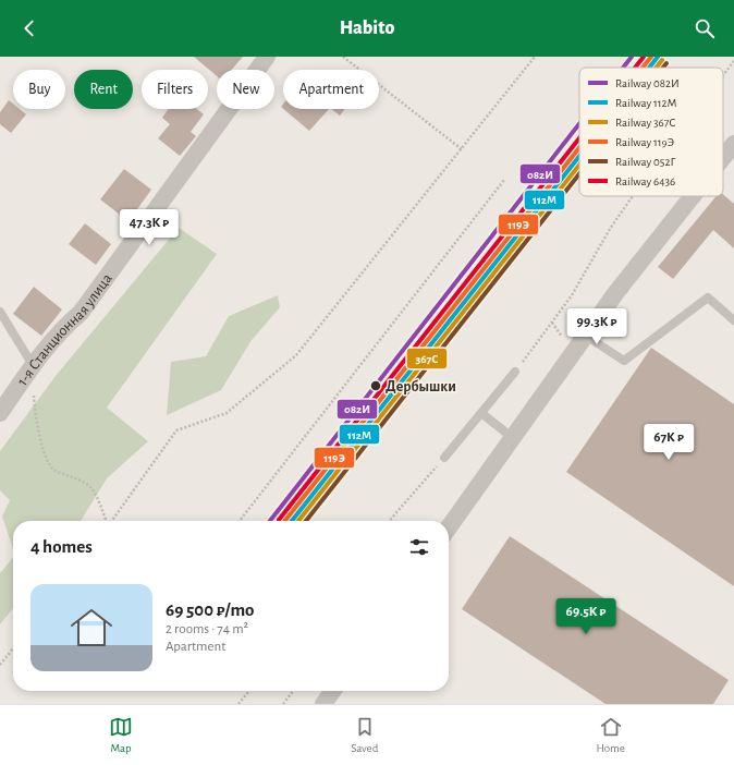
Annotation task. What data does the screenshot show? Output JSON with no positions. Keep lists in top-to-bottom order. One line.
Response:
{"streets":{"street":["1-я Станционная улица"]},"places":["Дербышки"],"lines":["rail line 082И","rail line 112М","rail line 119Э","rail line 6436","rail line 367С","rail line 052Г"],"legend":["Railway 082И","Railway 112М","Railway 367С","Railway 119Э","Railway 052Г","Railway 6436"],"page":{"header":"Habito","chip":["Buy","Rent","Filters","New","Apartment"],"price":["47.3K ₽","99.3K ₽","67K ₽","69.5K ₽"],"heading":"4 homes","list":[{"name":"69 500 ₽/mo","note":"2 rooms · 74 m² · Apartment"}],"tabs":["Map","Saved","Home"]}}
